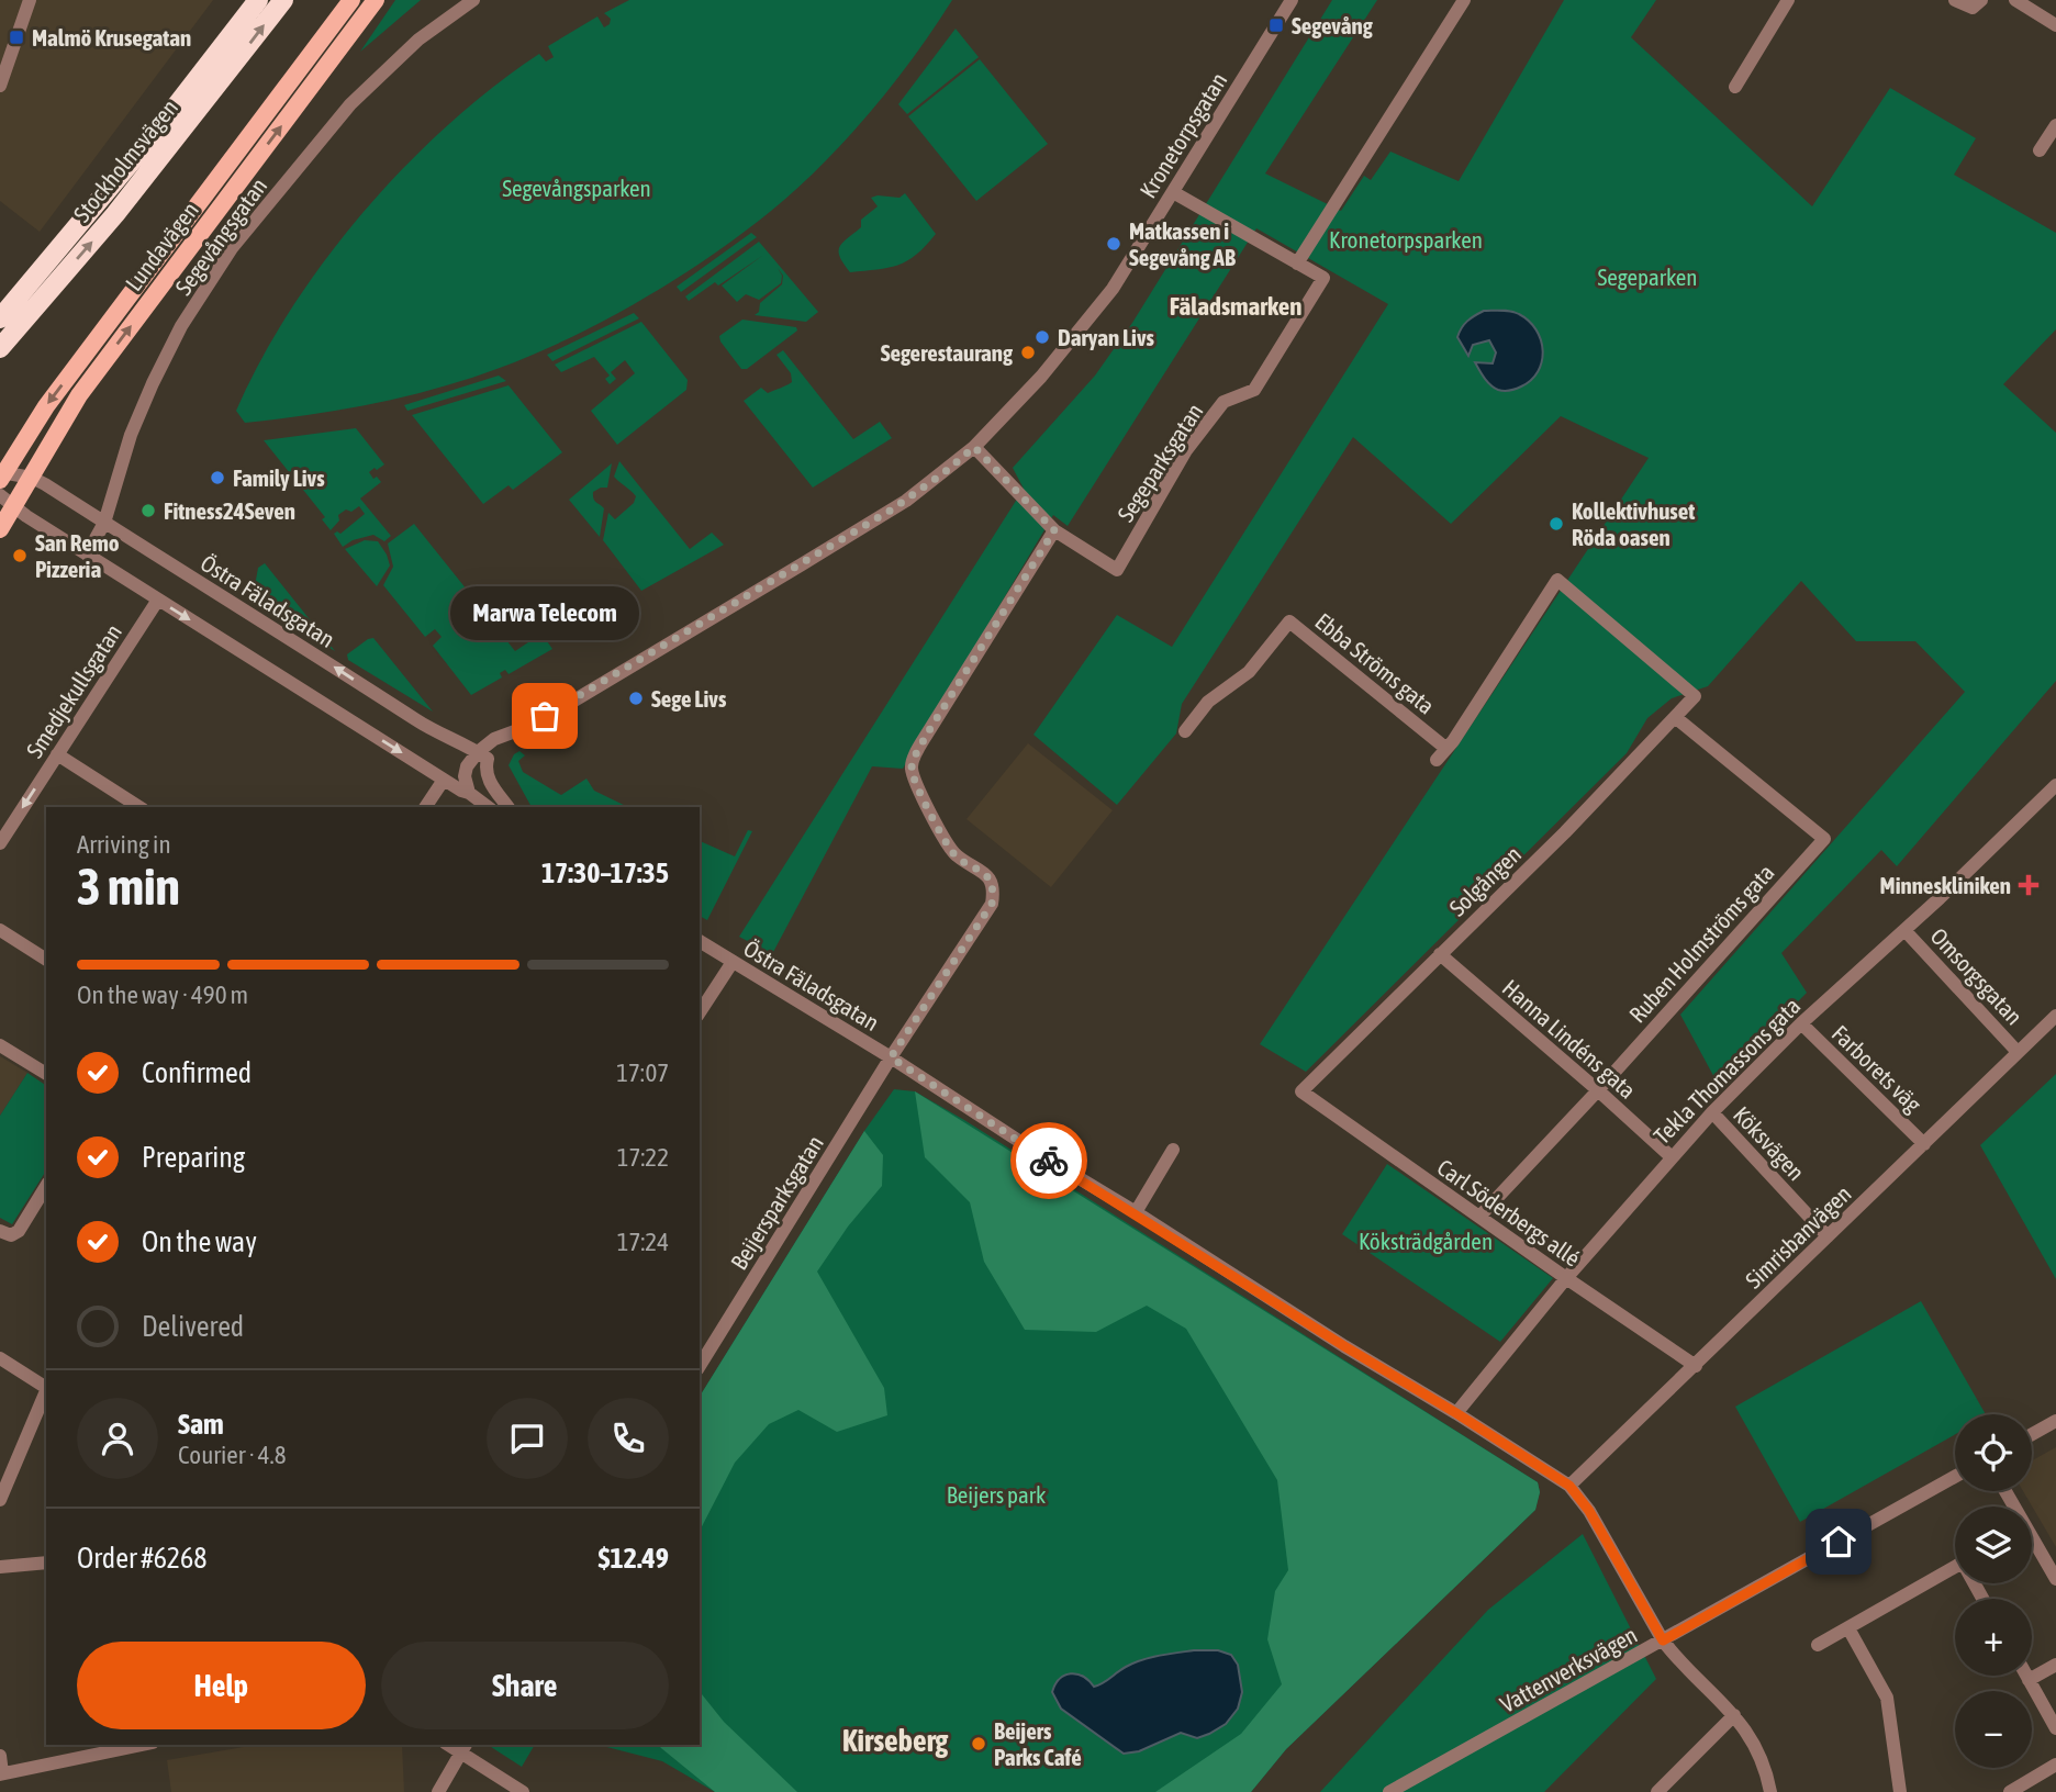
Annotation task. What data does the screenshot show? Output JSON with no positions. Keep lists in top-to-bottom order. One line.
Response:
{"streets":{"highway":["Stockholmsvägen"],"main road":["Lundavägen"],"street":["Kronetorpsgatan","Segevångsgatan","Segeparksgatan","Östra Fäladsgatan","Ebba Ströms gata","Smedjekullsgatan","Solgången","Ruben Holmströms gata","Omsorgsgatan","Hanna Lindéns gata","Farborets väg","Tekla Thomassons gata","Köksvägen","Beijersparksgatan","Carl Söderbergs allé","Simrisbanvägen","Vattenverksvägen"]},"crossings":[["Kronetorpsgatan","Segeparksgatan"],["Kronetorpsgatan","Östra Fäladsgatan"],["Segevångsgatan","Östra Fäladsgatan"],["Lundavägen","Östra Fäladsgatan"],["Östra Fäladsgatan","Tekla Thomassons gata"],["Östra Fäladsgatan","Beijersparksgatan"],["Östra Fäladsgatan","Simrisbanvägen"],["Östra Fäladsgatan","Vattenverksvägen"],["Ebba Ströms gata","Solgången"],["Solgången","Ruben Holmströms gata"],["Solgången","Hanna Lindéns gata"],["Solgången","Carl Söderbergs allé"],["Ruben Holmströms gata","Hanna Lindéns gata"],["Ruben Holmströms gata","Carl Söderbergs allé"],["Omsorgsgatan","Tekla Thomassons gata"],["Omsorgsgatan","Simrisbanvägen"],["Hanna Lindéns gata","Tekla Thomassons gata"],["Farborets väg","Tekla Thomassons gata"],["Farborets väg","Simrisbanvägen"],["Tekla Thomassons gata","Köksvägen"],["Tekla Thomassons gata","Carl Söderbergs allé"],["Köksvägen","Simrisbanvägen"],["Carl Söderbergs allé","Simrisbanvägen"]],"one_way":["Smedjekullsgatan"],"districts":["Fäladsmarken","Kirseberg"],"parks":["Segevångsparken","Kronetorpsparken","Segeparken","Köksträdgården","Beijers park"],"places":{"transit":["Segevång","Malmö Krusegatan"],"other":["Matkassen i Segevång AB","Daryan Livs","Segerestaurang","Family Livs","Fitness24Seven","Kollektivhuset Röda oasen","San Remo Pizzeria","Sege Livs","Marwa Telecom","Beijers Parks Café"],"health":["Minneskliniken"]},"page":{"bubble":"Marwa Telecom","heading":["3 min","Arriving in","17:30–17:35"],"panel":["Sam","Courier · 4.8","Order #6268","$12.49"],"bar":"On the way · 490 m","list":[["Confirmed","17:07"],["Preparing","17:22"],["On the way","17:24"],"Delivered"],"map_buttons":["+","−"],"buttons":["Help","Share"]}}
